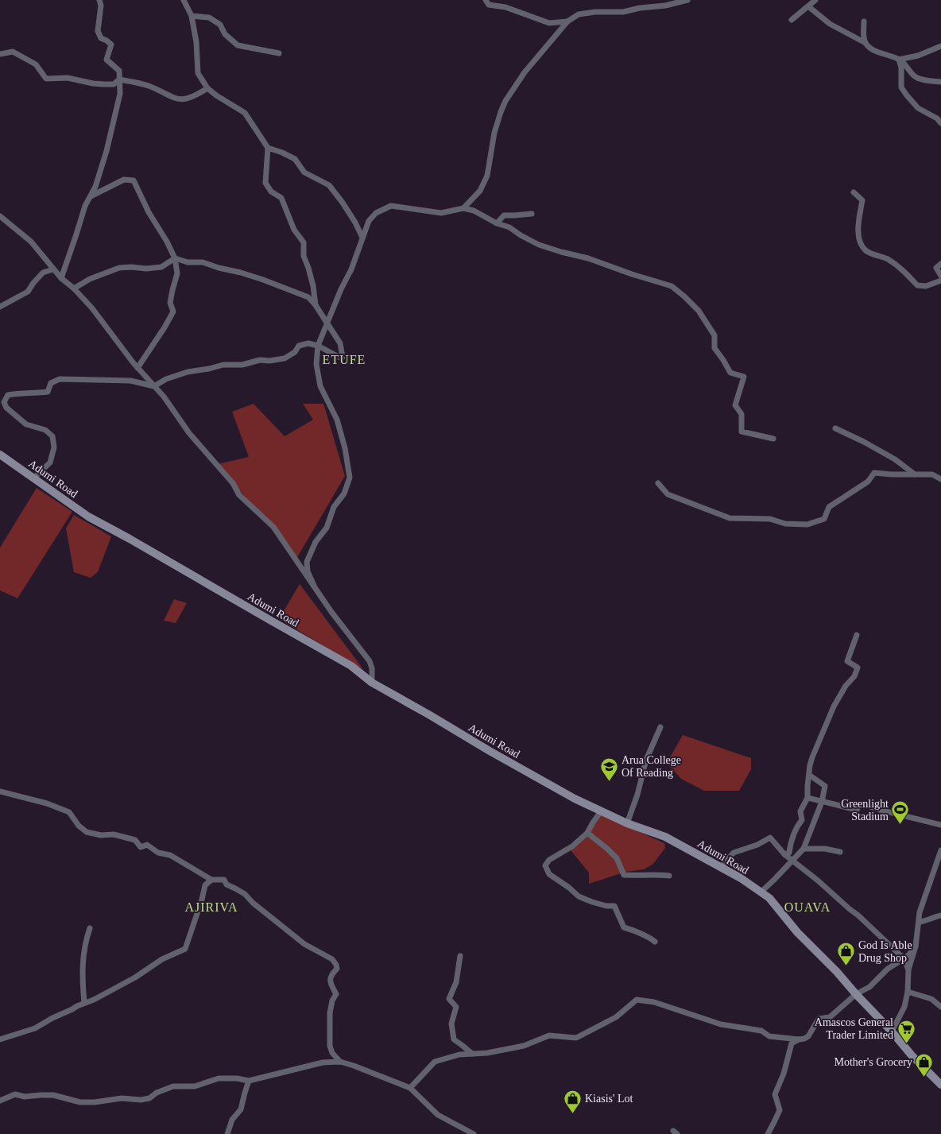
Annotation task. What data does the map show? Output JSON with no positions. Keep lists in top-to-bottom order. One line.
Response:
{"streets":{"main road":["Adumi Road"]},"districts":["ETUFE","AJIRIVA","OUAVA"],"places":{"school or university":["Arua College Of Reading"],"sports":["Greenlight Stadium"],"shop":["God Is Able Drug Shop","Mother's Grocery","Kiasis' Lot"],"supermarket":["Amascos General Trader Limited"]}}
